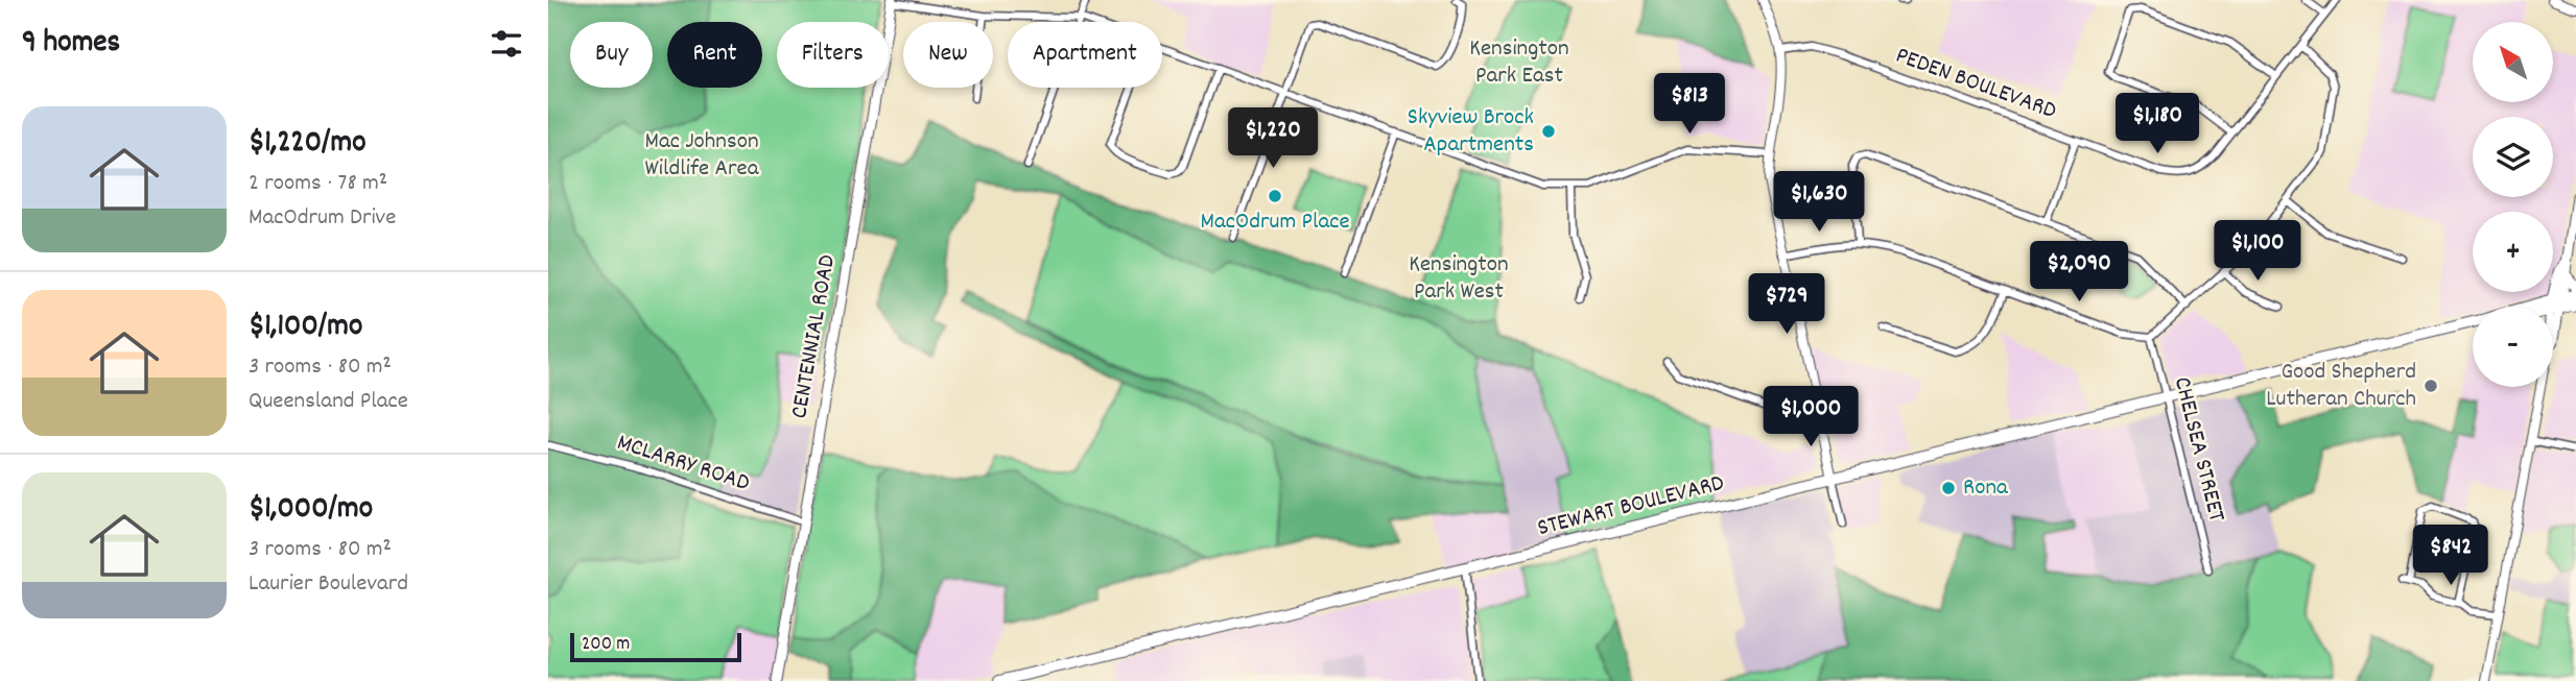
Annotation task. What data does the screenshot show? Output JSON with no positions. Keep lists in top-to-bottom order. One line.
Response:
{"streets":{"main road":["CENTENNIAL ROAD","STEWART BOULEVARD"],"street":["PEDEN BOULEVARD","CHELSEA STREET","MCLARRY ROAD"]},"crossings":[["CENTENNIAL ROAD","MCLARRY ROAD"],["CHELSEA STREET","STEWART BOULEVARD"]],"parks":["Kensington Park East","Mac Johnson Wildlife Area","Kensington Park West"],"places":["Skyview Brock Apartments","MacOdrum Place","Good Shepherd Lutheran Church","Rona"],"scale_bar":"200 m","north":"top left","page":{"heading":"9 homes","map_buttons":["+","−"],"chip":["Buy","Rent","Filters","New","Apartment"],"price":["$813","$1,180","$1,220","$1,630","$1,100","$2,090","$729","$1,000","$842"],"list":[{"name":"$1,220/mo","note":"2 rooms · 78 m² · MacOdrum Drive"},{"name":"$1,100/mo","note":"3 rooms · 80 m² · Queensland Place"},{"name":"$1,000/mo","note":"3 rooms · 80 m² · Laurier Boulevard"}],"scale":"200 m"}}
